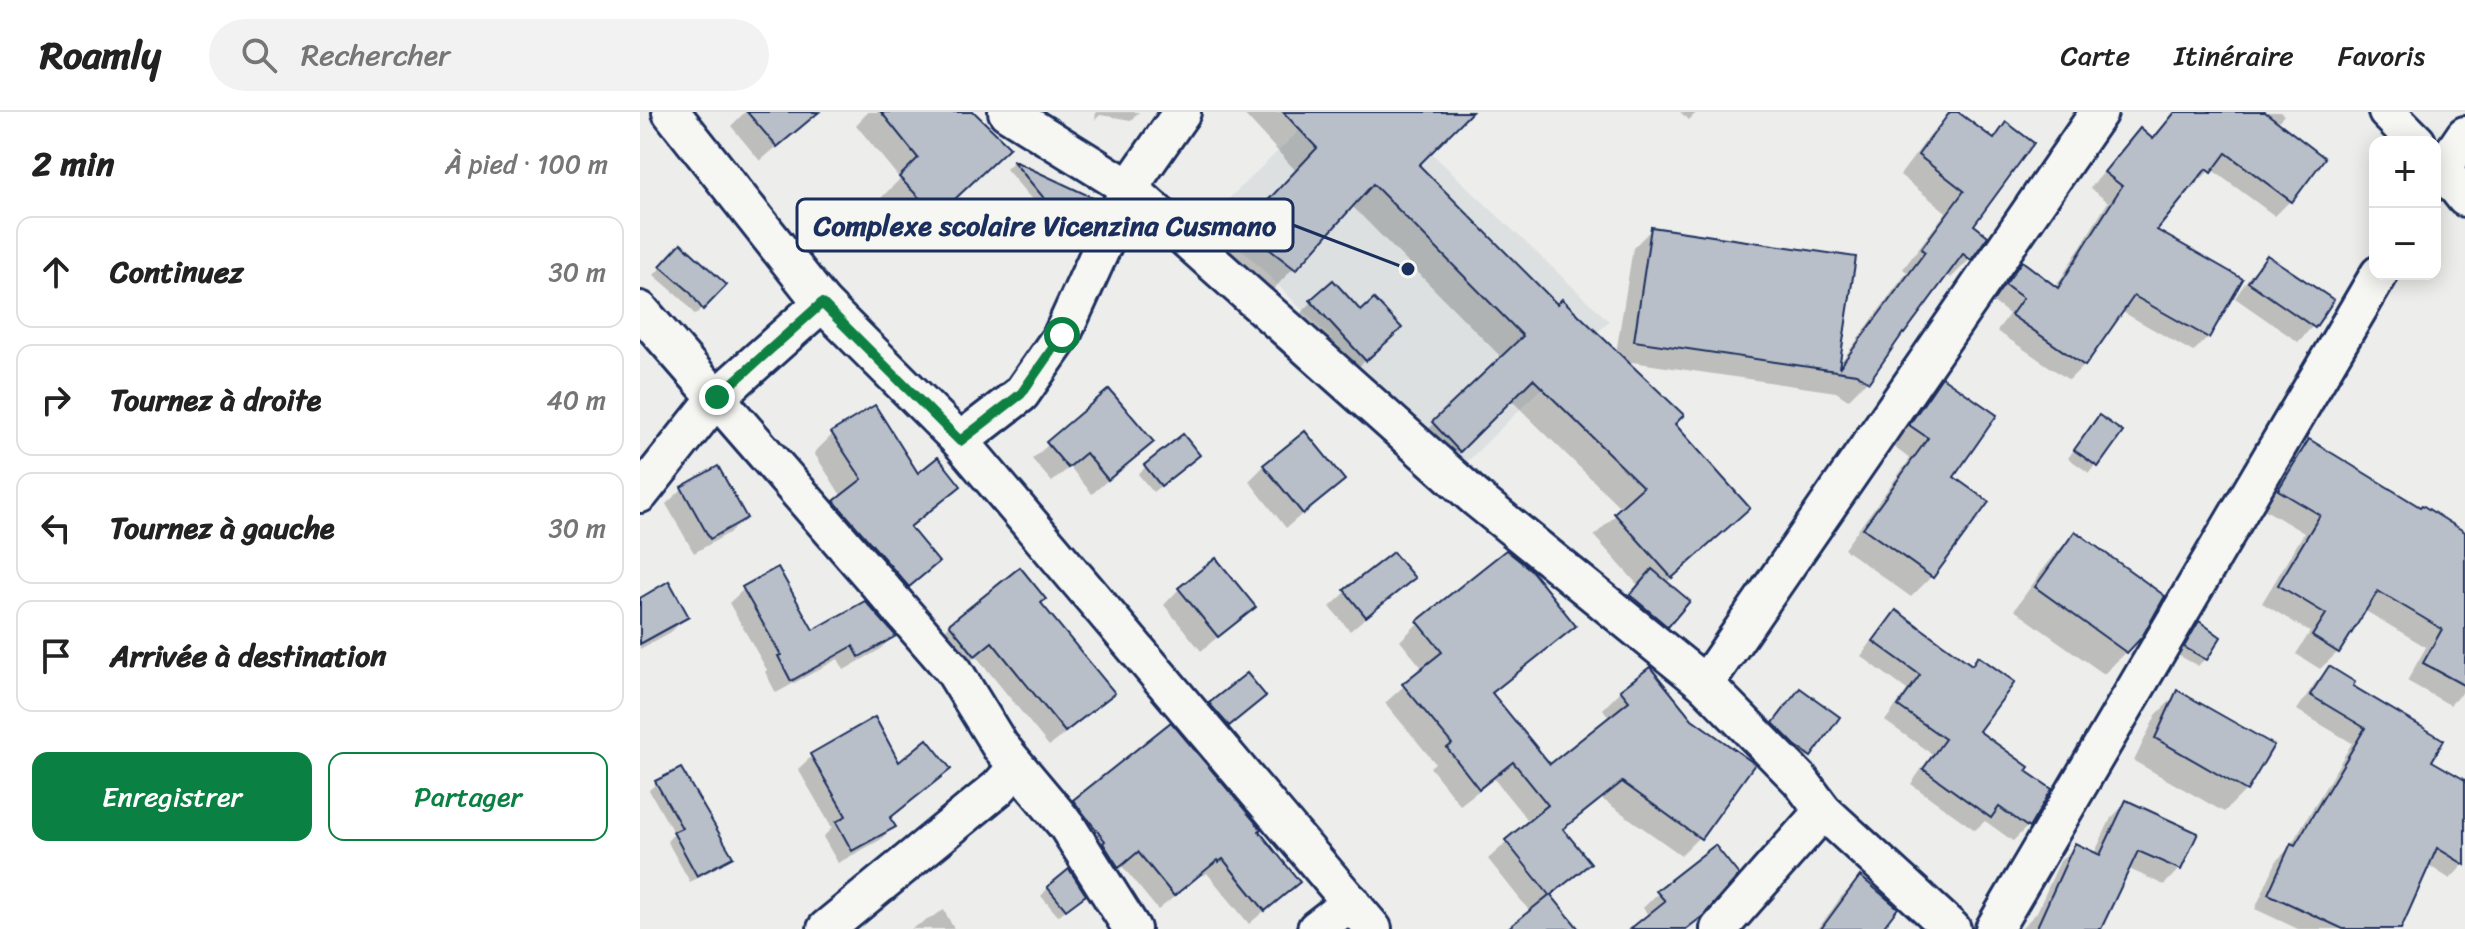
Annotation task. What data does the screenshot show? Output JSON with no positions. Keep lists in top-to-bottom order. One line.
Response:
{"places":["Complexe scolaire Vicenzina Cusmano"],"page":{"header":"Roamly","search":"Rechercher","nav":["Carte","Itinéraire","Favoris"],"heading":["2 min","À pied · 100 m"],"map_buttons":["+","−"],"list":[["Continuez","30 m"],["Tournez à droite","40 m"],["Tournez à gauche","30 m"],"Arrivée à destination"],"buttons":["Enregistrer","Partager"]}}
